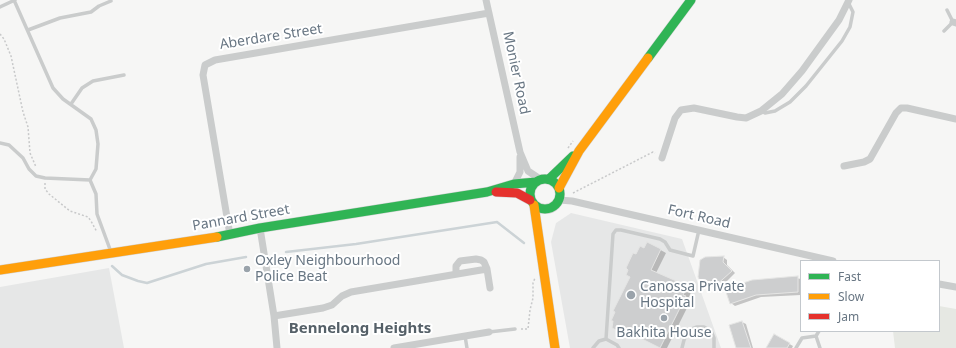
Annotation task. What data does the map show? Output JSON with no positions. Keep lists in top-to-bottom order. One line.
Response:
{"streets":{"main road":["Pannard Street"],"street":["Aberdare Street","Monier Road","Fort Road"]},"crossings":[["Aberdare Street","Monier Road"],["Aberdare Street","Pannard Street"],["Monier Road","Fort Road"],["Monier Road","Pannard Street"],["Fort Road","Pannard Street"]],"districts":["Bennelong Heights"],"places":["Oxley Neighbourhood Police Beat","Canossa Private Hospital","Bakhita House"],"legend":["Fast","Slow","Jam"]}
